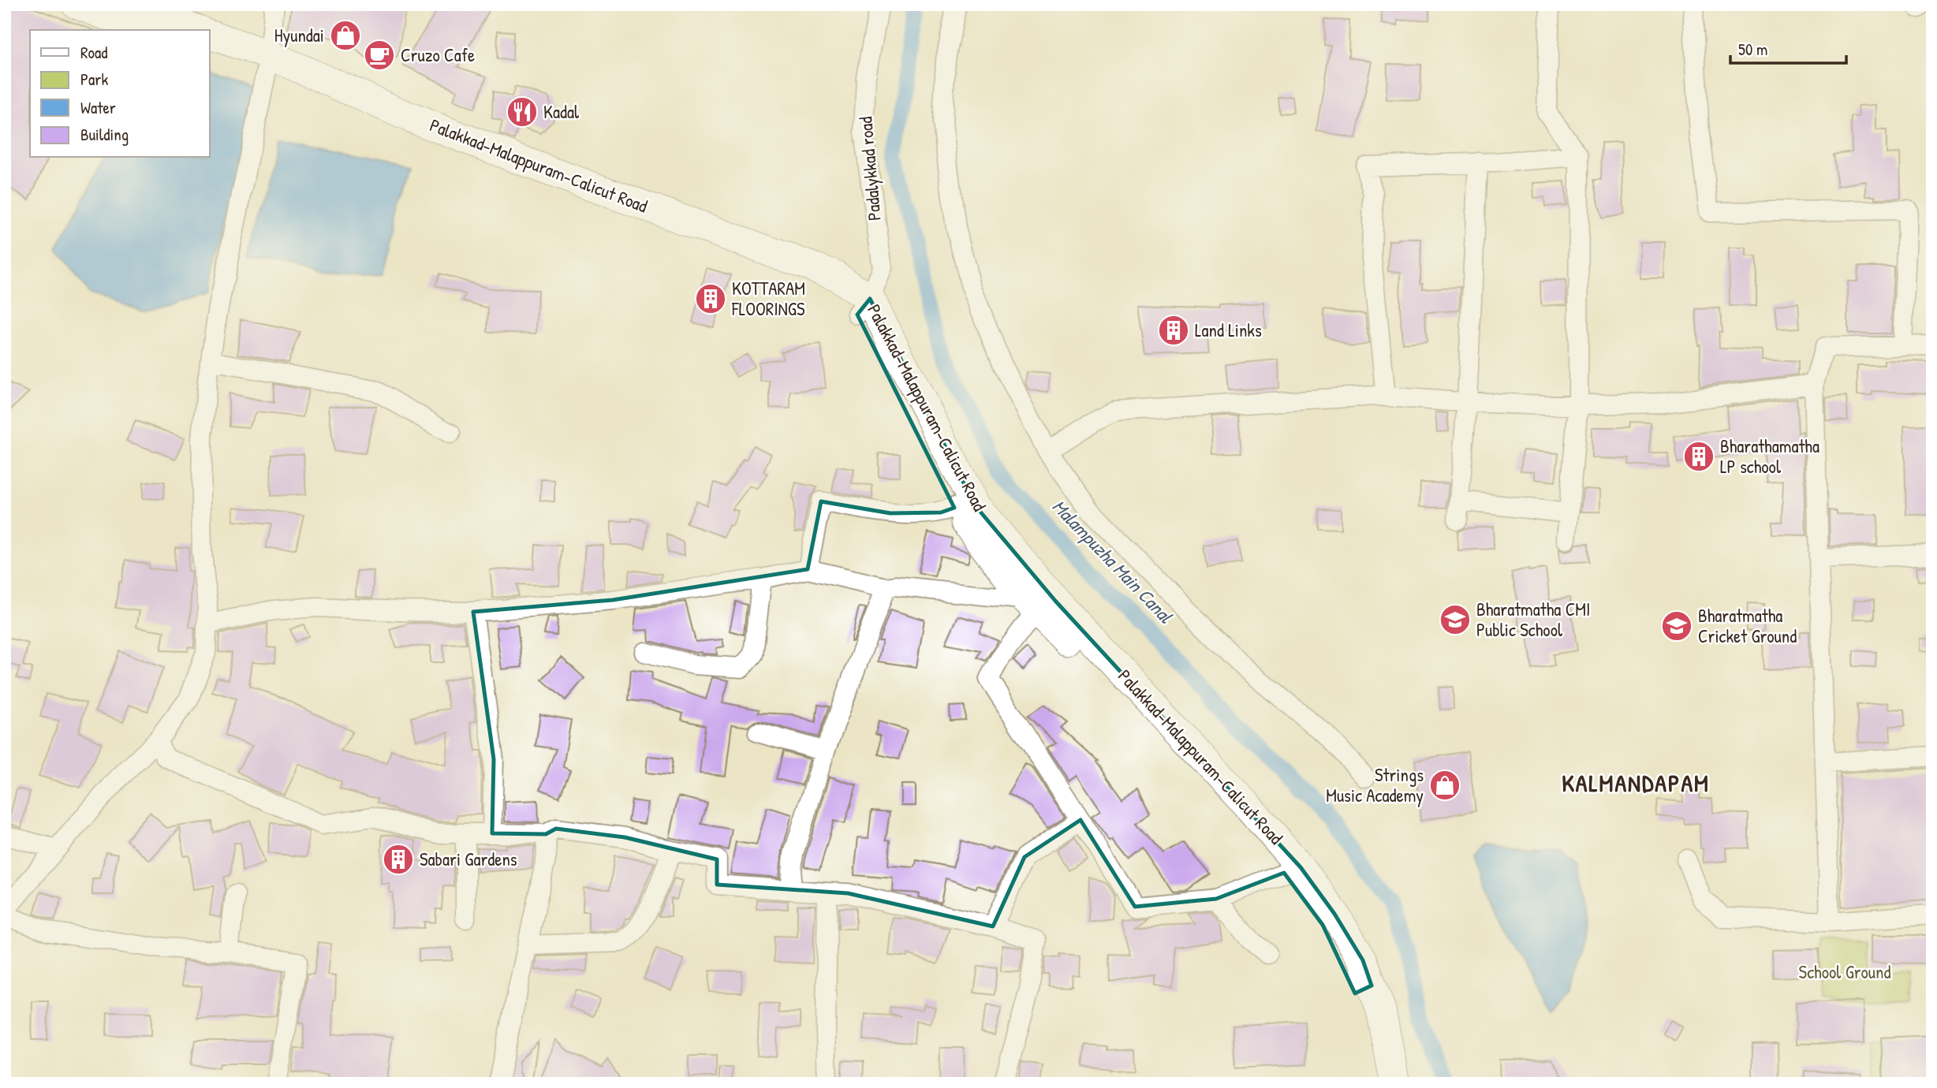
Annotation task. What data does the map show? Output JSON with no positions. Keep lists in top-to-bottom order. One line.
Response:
{"streets":{"highway":["Palakkad-Malappuram-Calicut Road"],"street":["Padalykkad road"]},"crossings":[["Palakkad-Malappuram-Calicut Road","Padalykkad road"]],"districts":["KALMANDAPAM"],"water":["Malampuzha Main Canal"],"parks":["School Ground"],"places":{"shop":["Hyundai","Strings Music Academy"],"cafe":["Cruzo Cafe"],"restaurant":["Kadal"],"building":["KOTTARAM FLOORINGS","Land Links","Bharathamatha LP school","Sabari Gardens"],"school or university":["Bharatmatha CMI Public School","Bharatmatha Cricket Ground"]},"legend":["Road","Park","Water","Building"],"scale_bar":"50 m"}
